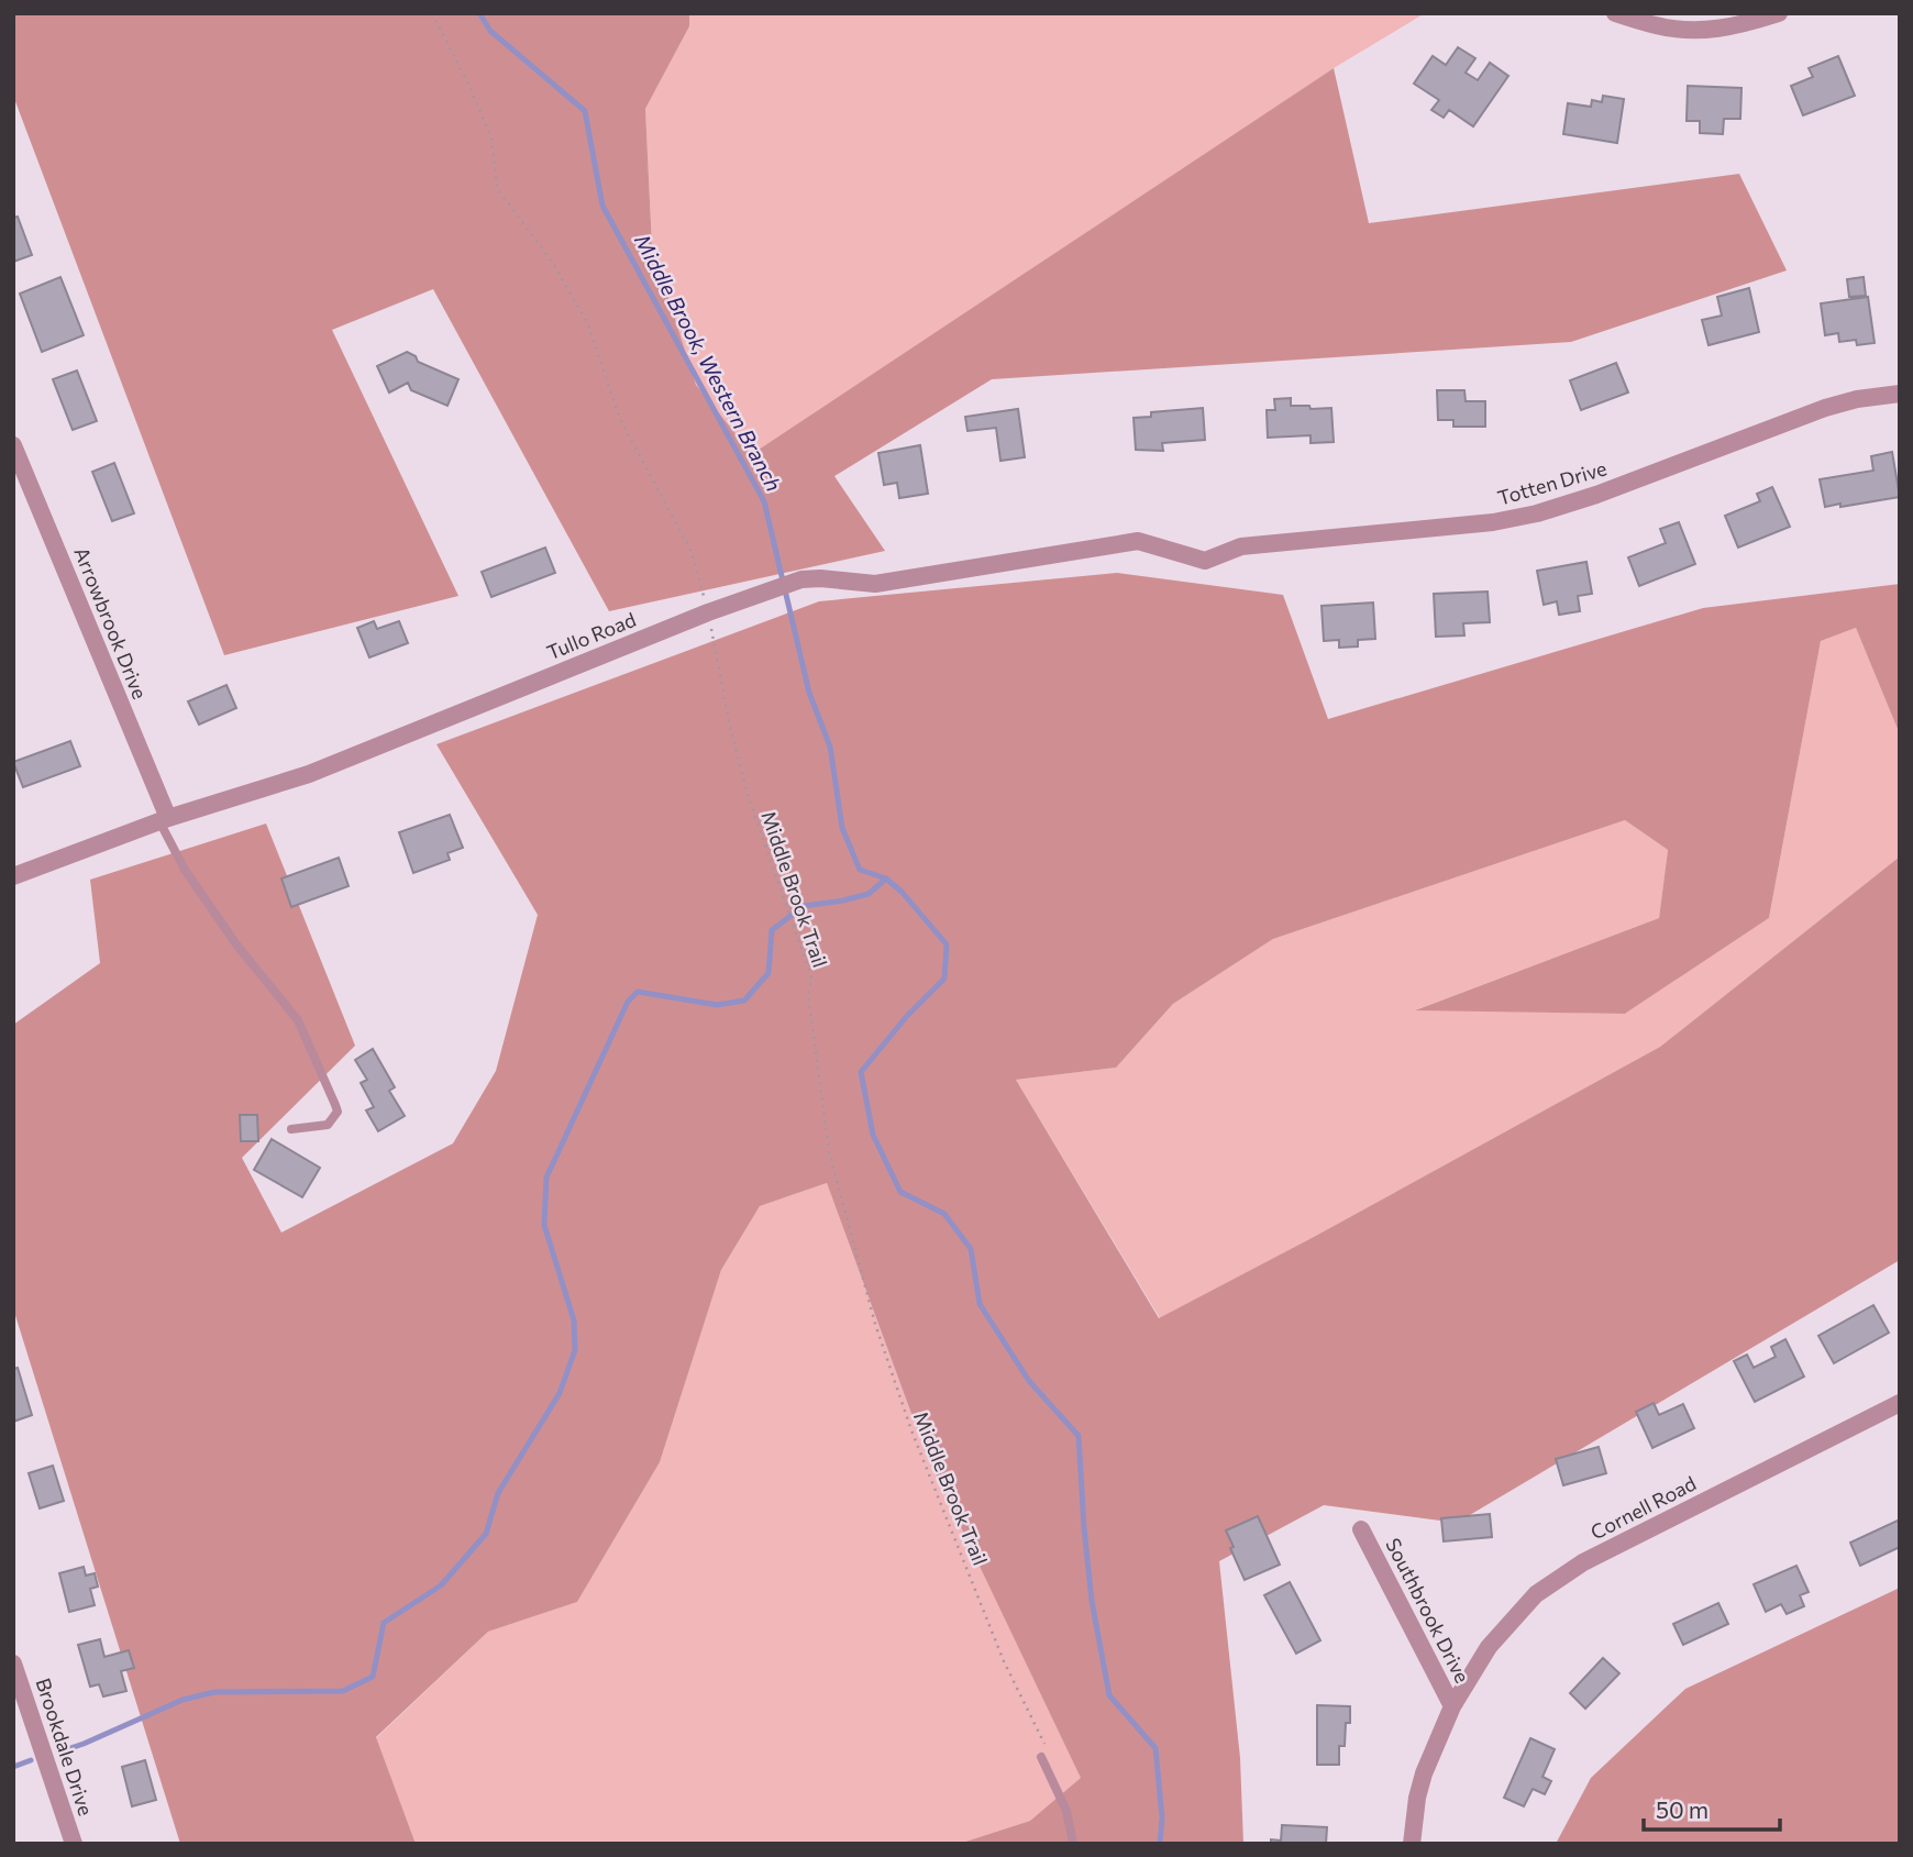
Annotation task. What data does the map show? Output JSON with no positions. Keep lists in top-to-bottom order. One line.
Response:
{"streets":{"street":["Totten Drive","Arrowbrook Drive","Tullo Road","Cornell Road","Southbrook Drive","Brookdale Drive"],"path":["Middle Brook Trail"]},"crossings":[["Totten Drive","Tullo Road"],["Arrowbrook Drive","Tullo Road"],["Tullo Road","Middle Brook Trail"],["Cornell Road","Southbrook Drive"]],"water":["Middle Brook, Western Branch"],"scale_bar":"50 m"}
